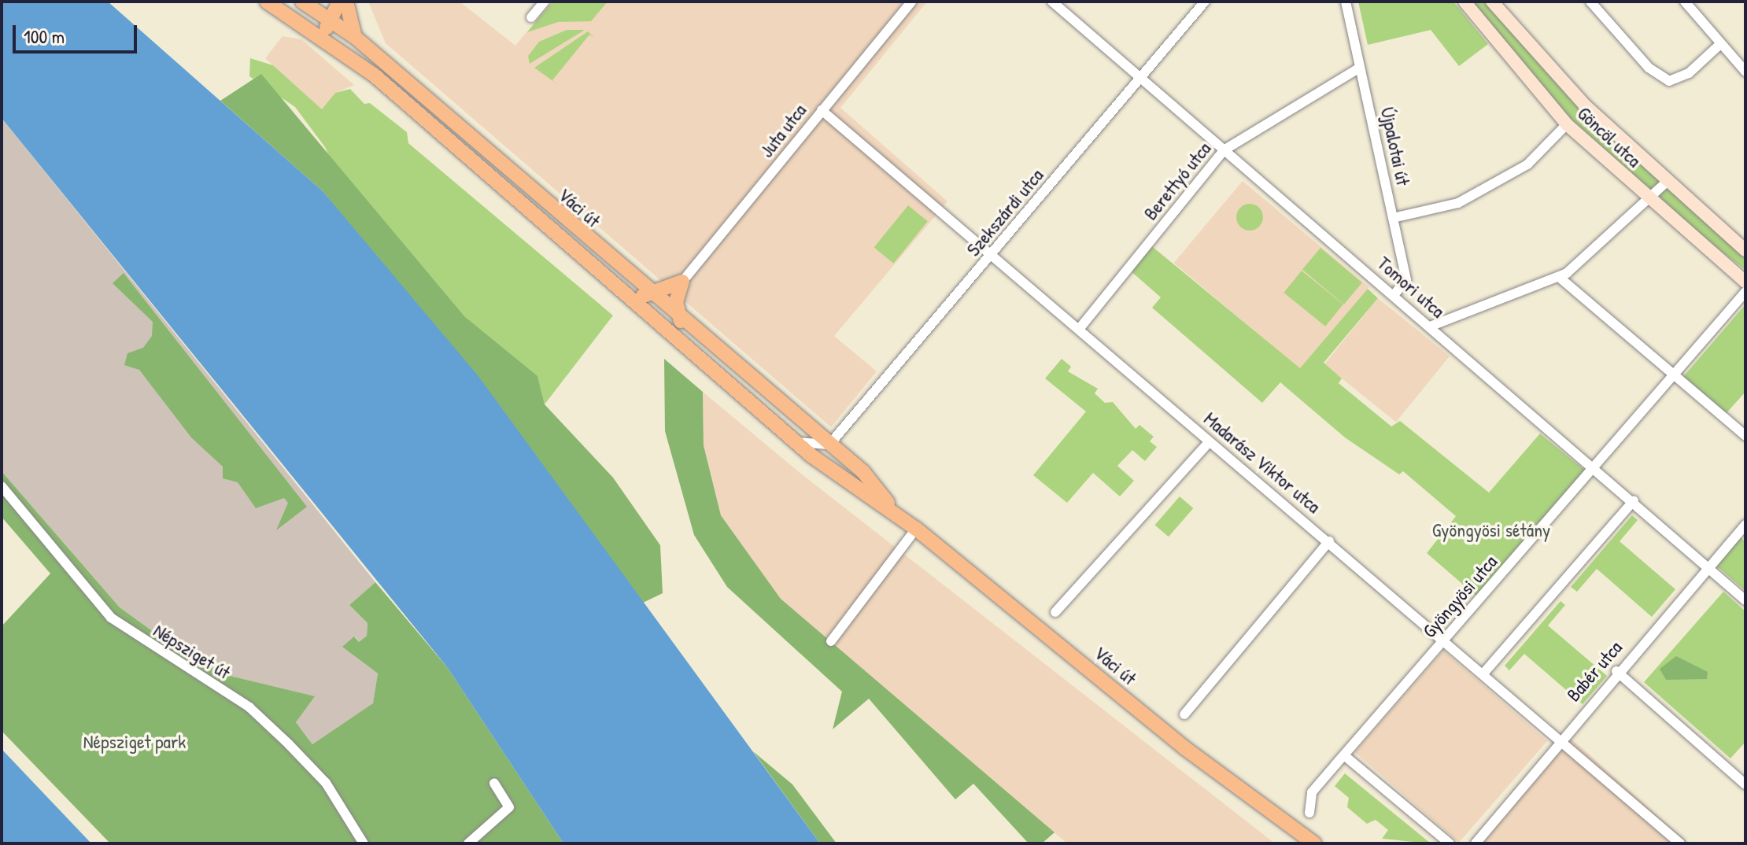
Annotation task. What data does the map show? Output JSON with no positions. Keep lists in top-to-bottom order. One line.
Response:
{"streets":{"main road":["Váci út"],"street":["Juta utca","Göncöl utca","Újpalotai út","Berettyó utca","Szekszárdi utca","Tomori utca","Madarász Viktor utca","Gyöngyösi utca","Népsziget út","Babér utca"]},"crossings":[["Juta utca","Madarász Viktor utca"],["Újpalotai út","Berettyó utca"],["Újpalotai út","Tomori utca"],["Berettyó utca","Tomori utca"],["Berettyó utca","Madarász Viktor utca"],["Váci út","Szekszárdi utca"],["Szekszárdi utca","Tomori utca"],["Szekszárdi utca","Madarász Viktor utca"],["Tomori utca","Gyöngyösi utca"],["Tomori utca","Babér utca"],["Madarász Viktor utca","Gyöngyösi utca"],["Madarász Viktor utca","Babér utca"]],"parks":["Gyöngyösi sétány","Népsziget park"],"scale_bar":"100 m"}
